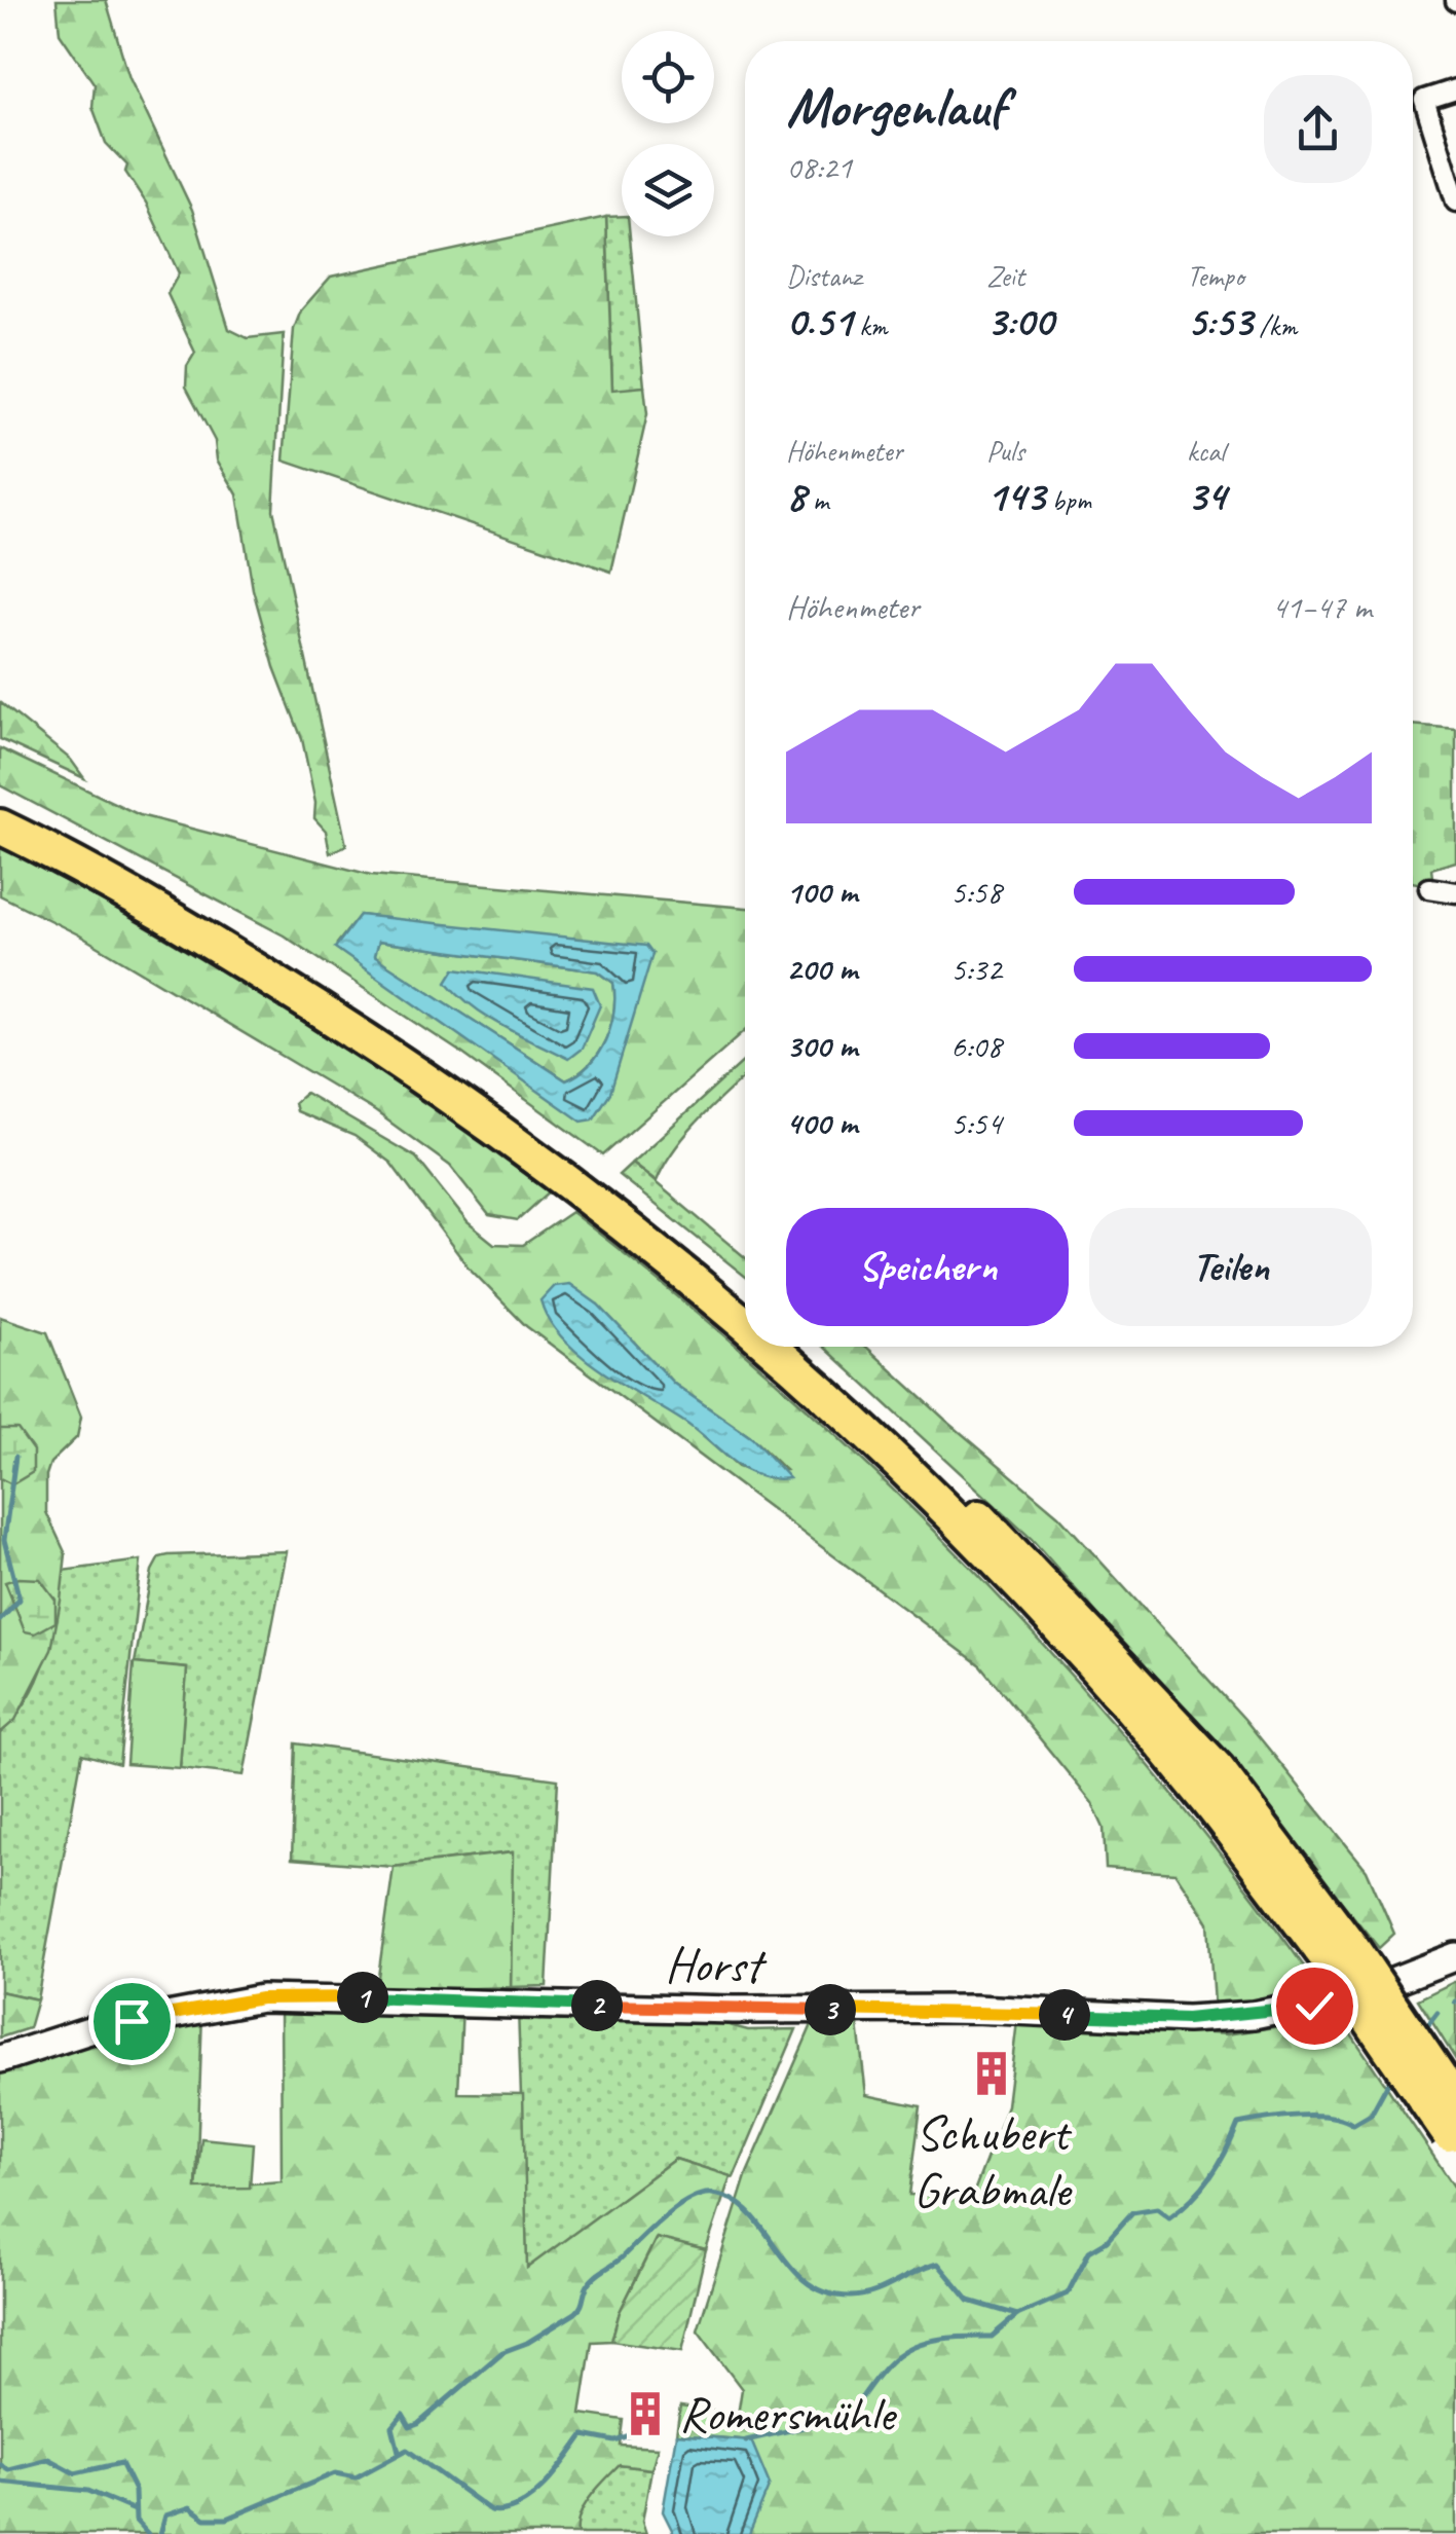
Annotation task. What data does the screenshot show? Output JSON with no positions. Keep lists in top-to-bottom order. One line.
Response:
{"streets":{"street":["Horst"]},"places":{"building":["Schubert Grabmale","Romersmühle"]},"page":{"heading":["Morgenlauf","08:21"],"stats":[["Distanz","0.51 km"],["Zeit","3:00"],["Tempo","5:53 /km"],["Höhenmeter","8 m"],["Puls","143 bpm"],["kcal","34"]],"chart":["Höhenmeter","41–47 m"],"list":[{"name":"100 m","note":"5:58"},{"name":"200 m","note":"5:32"},{"name":"300 m","note":"6:08"},{"name":"400 m","note":"5:54"}],"buttons":["Speichern","Teilen"],"pins":["1","2","3","4"]}}
